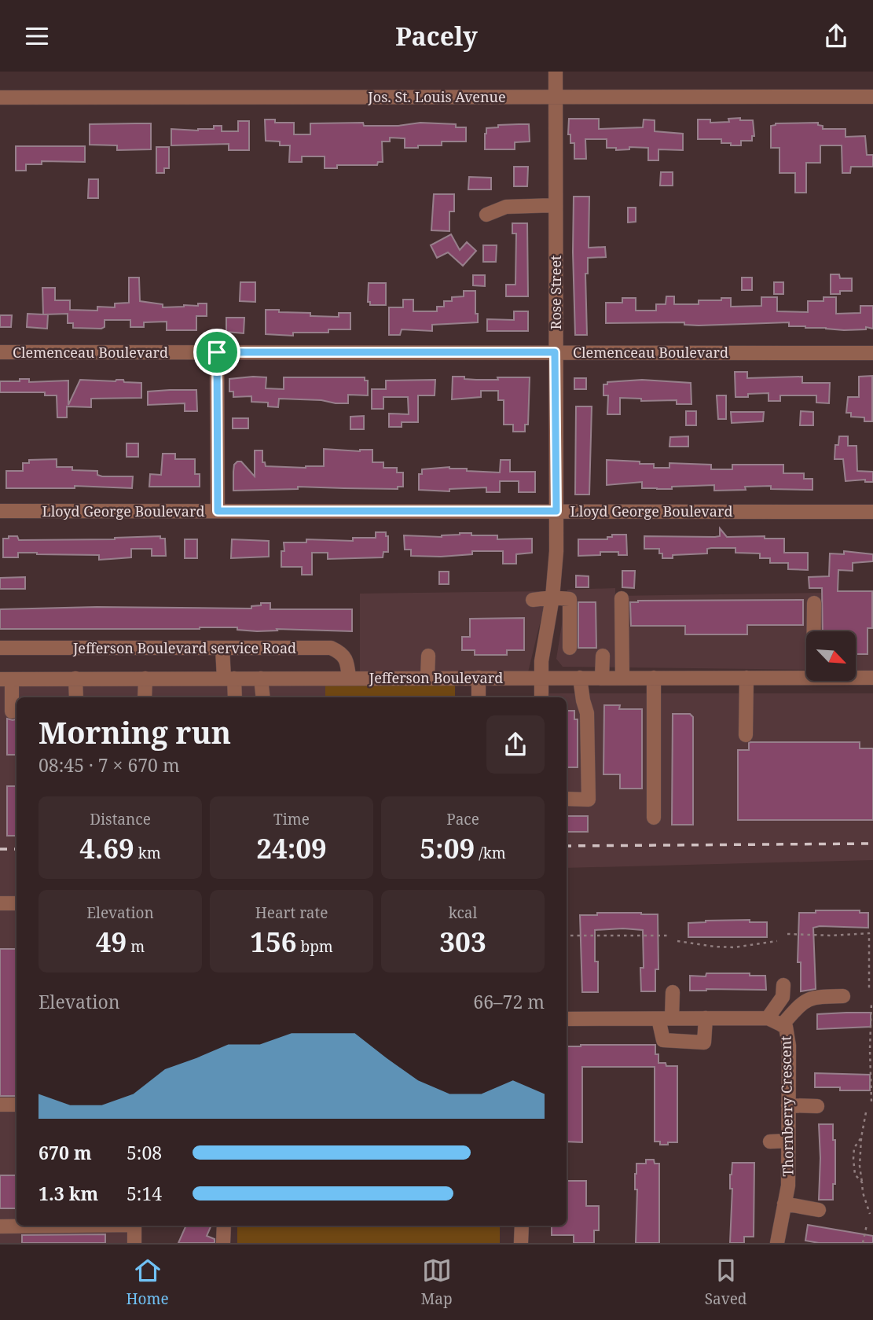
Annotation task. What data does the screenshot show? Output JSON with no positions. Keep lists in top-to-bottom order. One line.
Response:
{"streets":{"street":["Jos. St. Louis Avenue","Rose Street","Clemenceau Boulevard","Lloyd George Boulevard","Jefferson Boulevard service Road","Jefferson Boulevard","Thornberry Crescent"]},"crossings":[["Jos. St. Louis Avenue","Rose Street"],["Rose Street","Clemenceau Boulevard"],["Rose Street","Lloyd George Boulevard"],["Rose Street","Jefferson Boulevard"],["Jefferson Boulevard service Road","Jefferson Boulevard"]],"north":"bottom right","page":{"header":"Pacely","heading":["Morning run","08:45 · 7 × 670 m"],"stats":[["Distance","4.69 km"],["Time","24:09"],["Pace","5:09 /km"],["Elevation","49 m"],["Heart rate","156 bpm"],["kcal","303"]],"chart":["Elevation","66–72 m"],"list":[{"name":"670 m","note":"5:08"},{"name":"1.3 km","note":"5:14"}],"tabs":["Home","Map","Saved"]}}
